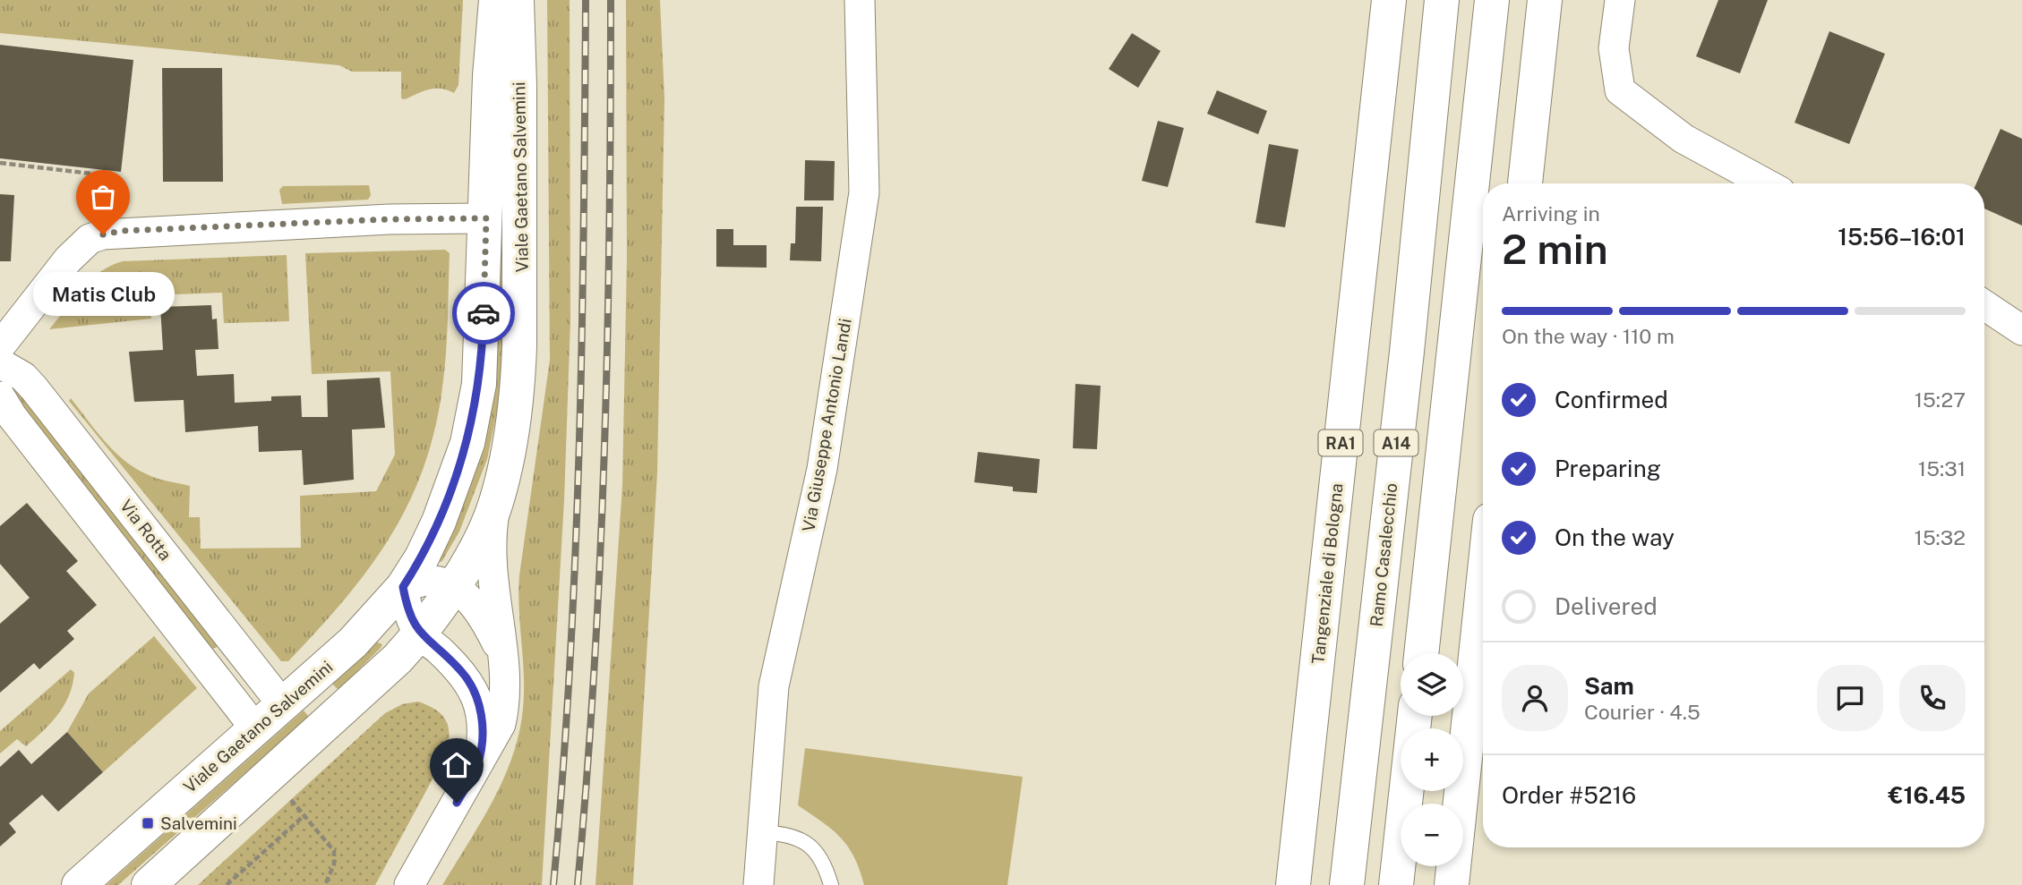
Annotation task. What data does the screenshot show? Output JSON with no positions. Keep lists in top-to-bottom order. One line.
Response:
{"streets":{"main road":["Viale Gaetano Salvemini","RA1","A14","Ramo Casalecchio","Tangenziale di Bologna"],"street":["Via Giuseppe Antonio Landi","Via Rotta"]},"crossings":[["Viale Gaetano Salvemini","Via Rotta"]],"places":{"other":["Matis Club"],"transit":["Salvemini"]},"page":{"heading":["2 min","Arriving in","15:56–16:01"],"panel":["Sam","Courier · 4.5","Order #5216","€16.45"],"bubble":"Matis Club","bar":"On the way · 110 m","list":[["Confirmed","15:27"],["Preparing","15:31"],["On the way","15:32"],"Delivered"],"map_buttons":["+","−"]}}
